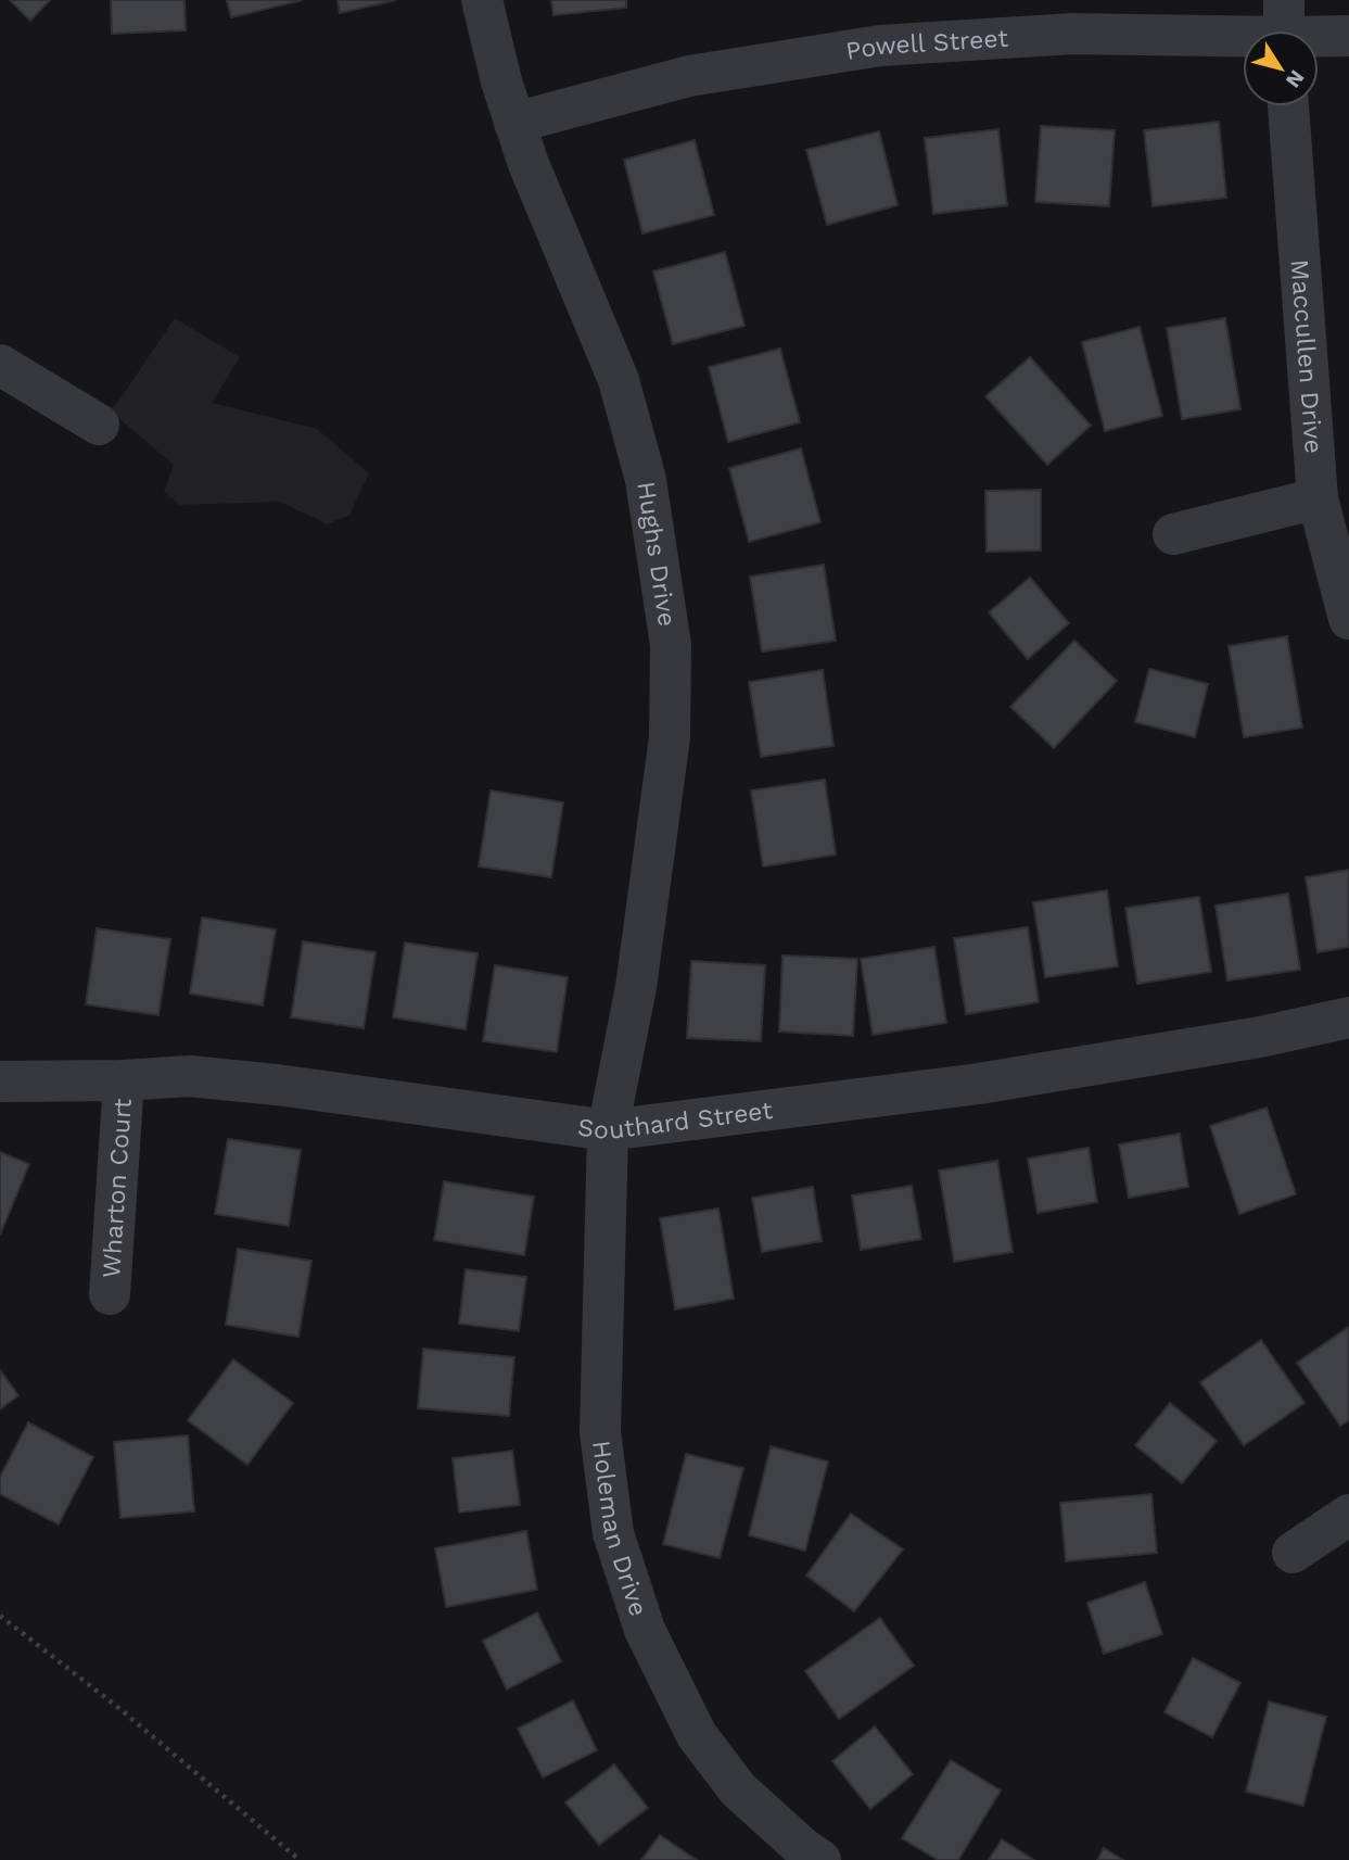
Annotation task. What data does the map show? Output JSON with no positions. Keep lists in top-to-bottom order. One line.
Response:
{"streets":{"street":["Powell Street","Maccullen Drive","Hughs Drive","Southard Street","Wharton Court","Holeman Drive"]},"crossings":[["Powell Street","Hughs Drive"],["Hughs Drive","Southard Street"],["Hughs Drive","Holeman Drive"],["Southard Street","Wharton Court"],["Southard Street","Holeman Drive"]],"north":"bottom right"}
